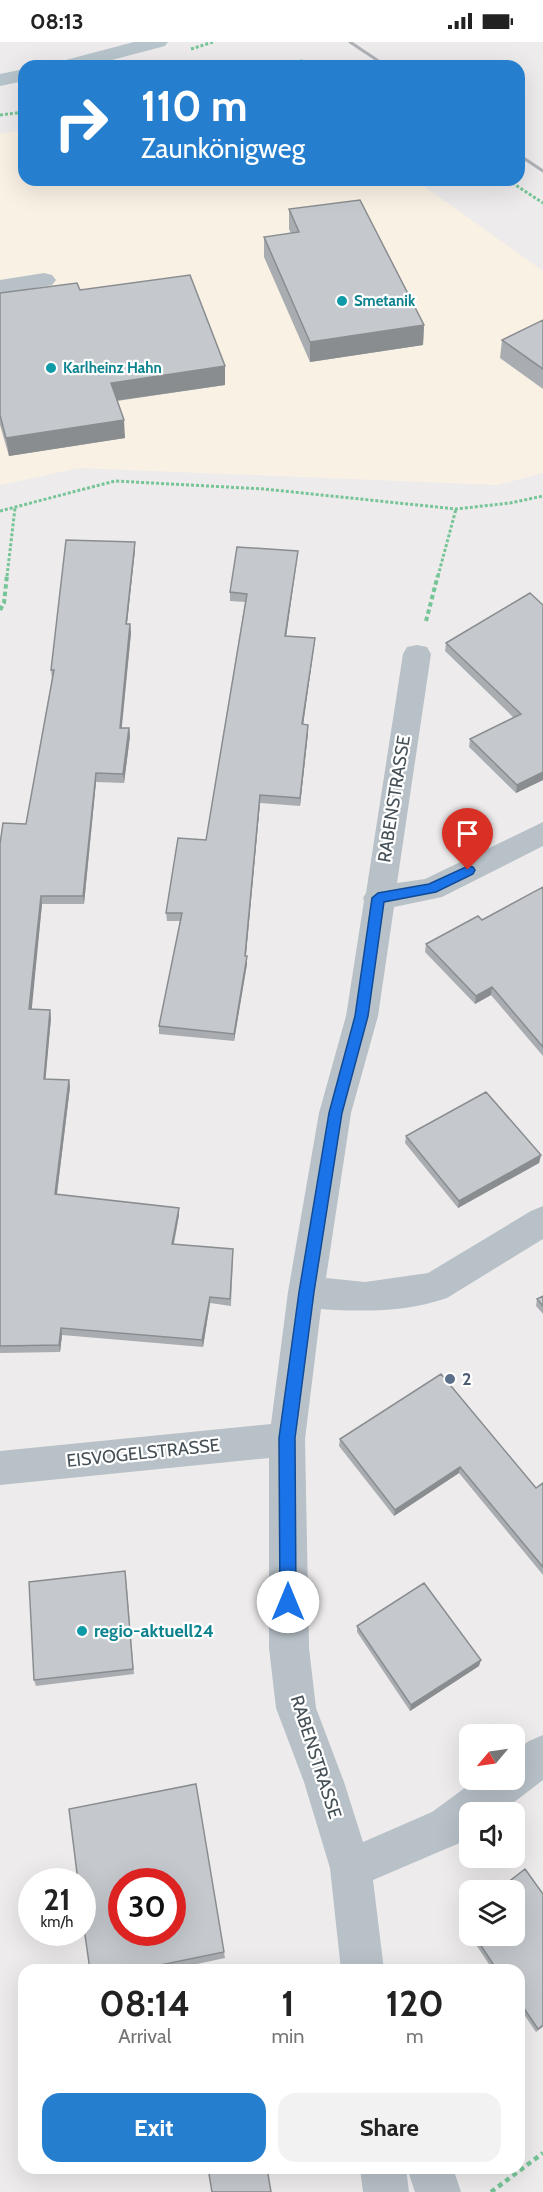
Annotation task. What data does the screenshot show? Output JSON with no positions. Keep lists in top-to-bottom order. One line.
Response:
{"streets":{"street":["RABENSTRASSE","EISVOGELSTRASSE"]},"crossings":[["RABENSTRASSE","EISVOGELSTRASSE"]],"places":["Smetanik","Karlheinz Hahn","2","regio-aktuell24"],"north":"bottom left","page":{"status":"08:13","turn":["110 m","Zaunkönigweg"],"speed":"21 km/h","limit":"30","eta":["08:14","Arrival","1","min","120","m"],"buttons":["Exit","Share"]}}
